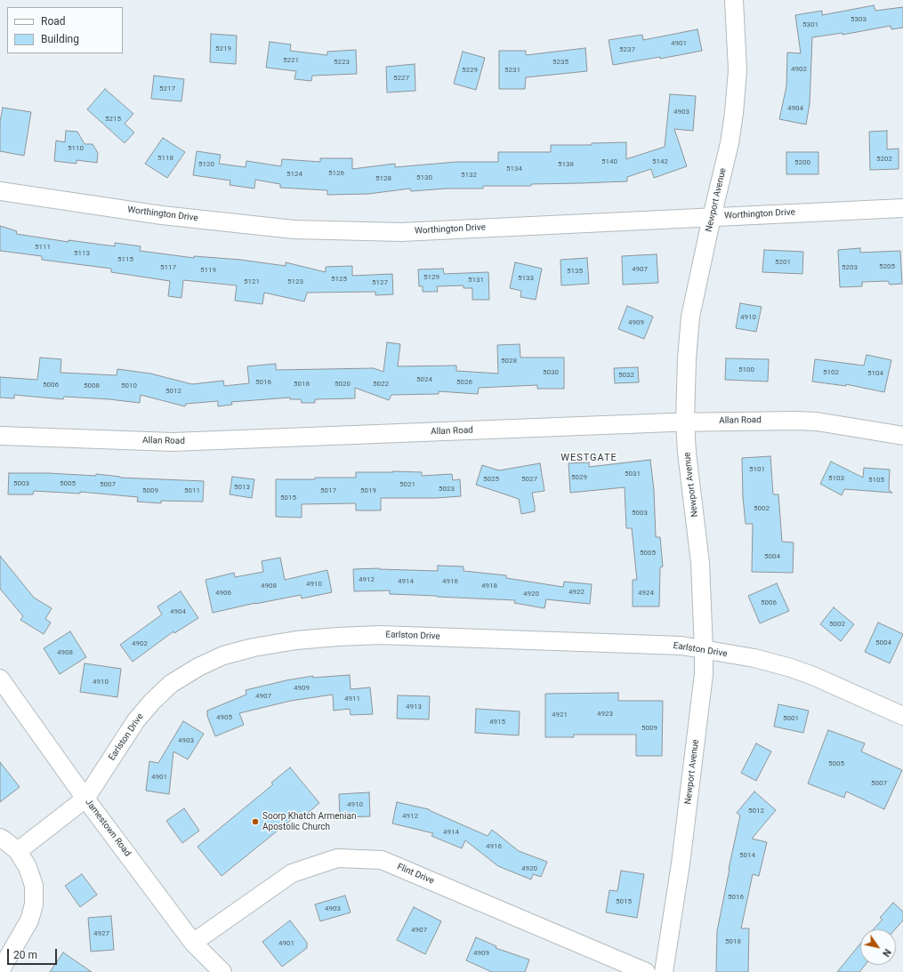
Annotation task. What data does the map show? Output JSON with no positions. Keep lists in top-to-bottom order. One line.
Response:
{"streets":{"street":["Newport Avenue","Worthington Drive","Allan Road","Earlston Drive","Jamestown Road","Flint Drive"]},"crossings":[["Newport Avenue","Worthington Drive"],["Newport Avenue","Allan Road"],["Newport Avenue","Earlston Drive"],["Earlston Drive","Jamestown Road"],["Jamestown Road","Flint Drive"]],"districts":["WESTGATE"],"places":["Soorp Khatch Armenian Apostolic Church"],"house_numbers":["5303","5301","4901","5219","5237","5221","5223","5235","4902","5229","5231","5227","5217","4904","4903","5215","5110","5118","5202","5140","5142","5200","5120","5138","5134","5126","5124","5132","5130","5128","5111","5113","5115","5201","5205","5117","5203","4907","5119","5135","5129","5133","5125","5131","5121","5123","5127","4910","4909","5028","5100","5030","5102","5104","5032","5024","5016","5026","5018","5020","5022","5006","5008","5010","5012","5101","5031","5029","5103","5025","5027","5105","5003","5005","5007","5021","5013","5023","5009","5011","5017","5019","5015","5002","5003","5005","5004","4912","4914","4916","4910","4908","4918","4922","4906","4924","4920","5006","4904","5002","5004","4902","4908","4910","4909","4907","4911","4913","4923","4921","4905","5001","4915","5009","4903","5005","4901","5007","4910","5012","4912","4914","4916","5014","4920","5016","5015","4903","4907","4927","5018","4901","4909"],"legend":["Road","Building"],"scale_bar":"20 m","north":"bottom right"}
